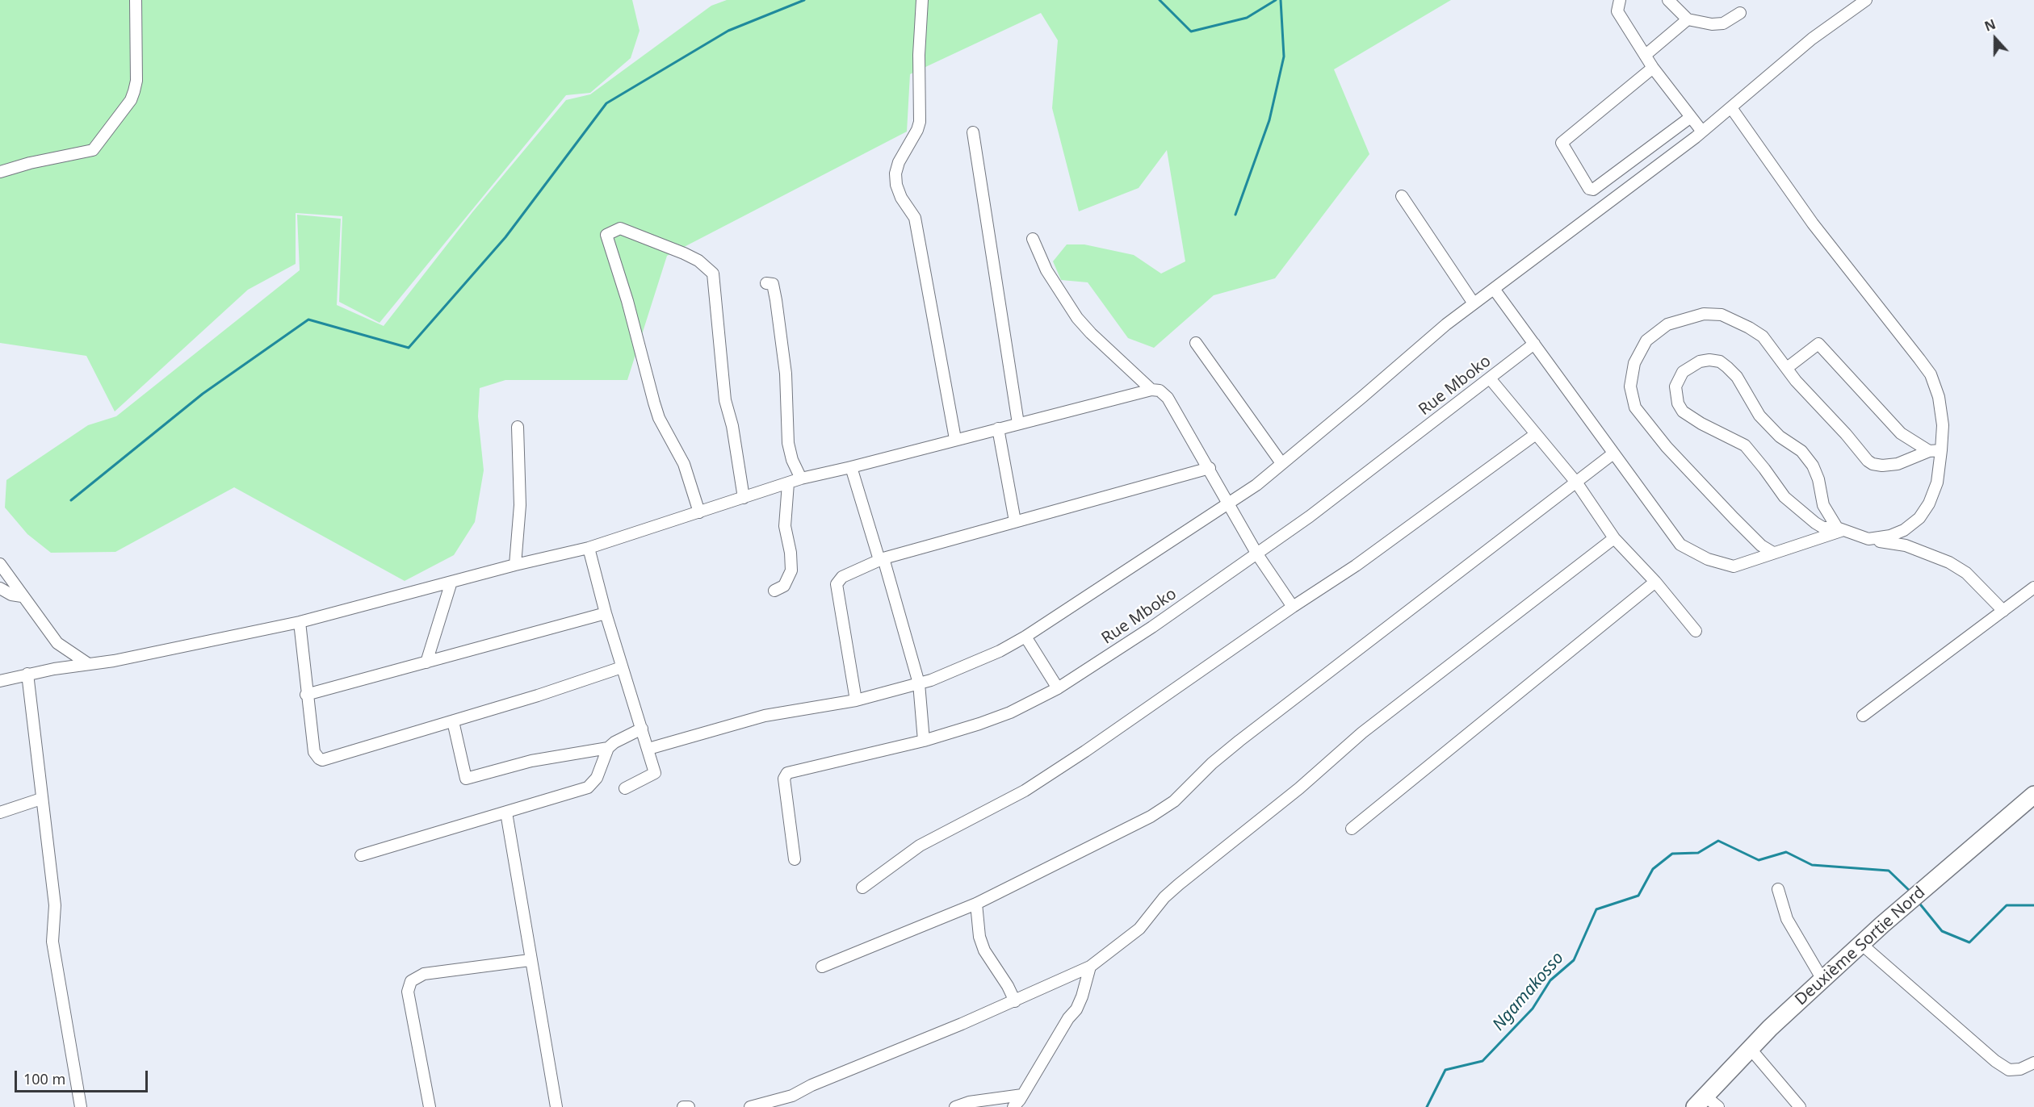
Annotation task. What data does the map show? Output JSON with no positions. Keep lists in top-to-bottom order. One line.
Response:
{"streets":{"main road":["Deuxième Sortie Nord"],"street":["Rue Mboko"]},"water":["Ngamakosso"],"scale_bar":"100 m","north":"top"}
